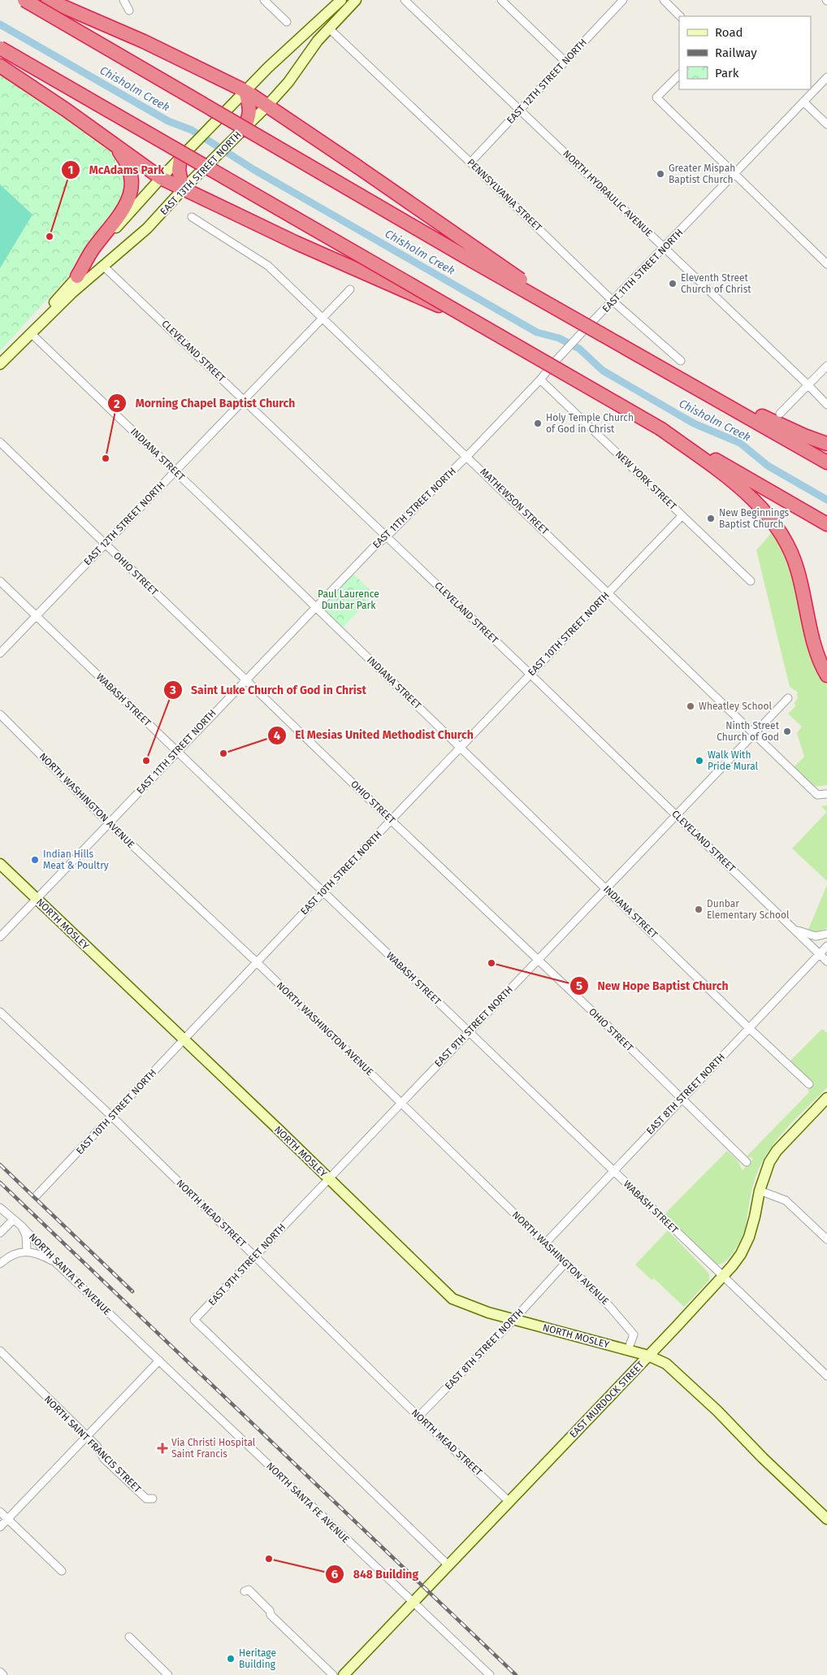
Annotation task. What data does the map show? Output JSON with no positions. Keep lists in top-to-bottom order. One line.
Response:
{"streets":{"street":["EAST 12TH STREET NORTH","EAST 13TH STREET NORTH","NORTH HYDRAULIC AVENUE","PENNSYLVANIA STREET","EAST 11TH STREET NORTH","CLEVELAND STREET","INDIANA STREET","NEW YORK STREET","MATHEWSON STREET","OHIO STREET","EAST 10TH STREET NORTH","WABASH STREET","NORTH WASHINGTON AVENUE","NORTH MOSLEY","EAST 9TH STREET NORTH","EAST 8TH STREET NORTH","NORTH MEAD STREET","NORTH SANTA FE AVENUE","EAST MURDOCK STREET","NORTH SAINT FRANCIS STREET"]},"crossings":[["EAST 12TH STREET NORTH","NORTH HYDRAULIC AVENUE"],["EAST 12TH STREET NORTH","PENNSYLVANIA STREET"],["EAST 12TH STREET NORTH","CLEVELAND STREET"],["EAST 12TH STREET NORTH","INDIANA STREET"],["EAST 12TH STREET NORTH","MATHEWSON STREET"],["EAST 12TH STREET NORTH","OHIO STREET"],["EAST 12TH STREET NORTH","WABASH STREET"],["EAST 13TH STREET NORTH","PENNSYLVANIA STREET"],["EAST 13TH STREET NORTH","CLEVELAND STREET"],["EAST 13TH STREET NORTH","INDIANA STREET"],["NORTH HYDRAULIC AVENUE","EAST 11TH STREET NORTH"],["PENNSYLVANIA STREET","EAST 11TH STREET NORTH"],["EAST 11TH STREET NORTH","CLEVELAND STREET"],["EAST 11TH STREET NORTH","INDIANA STREET"],["EAST 11TH STREET NORTH","NEW YORK STREET"],["EAST 11TH STREET NORTH","MATHEWSON STREET"],["EAST 11TH STREET NORTH","OHIO STREET"],["EAST 11TH STREET NORTH","WABASH STREET"],["EAST 11TH STREET NORTH","NORTH WASHINGTON AVENUE"],["EAST 11TH STREET NORTH","NORTH MOSLEY"],["CLEVELAND STREET","EAST 10TH STREET NORTH"],["CLEVELAND STREET","EAST 9TH STREET NORTH"],["CLEVELAND STREET","EAST 8TH STREET NORTH"],["INDIANA STREET","EAST 10TH STREET NORTH"],["INDIANA STREET","EAST 9TH STREET NORTH"],["INDIANA STREET","EAST 8TH STREET NORTH"],["NEW YORK STREET","EAST 10TH STREET NORTH"],["MATHEWSON STREET","EAST 10TH STREET NORTH"],["MATHEWSON STREET","EAST 9TH STREET NORTH"],["OHIO STREET","EAST 10TH STREET NORTH"],["OHIO STREET","EAST 9TH STREET NORTH"],["OHIO STREET","EAST 8TH STREET NORTH"],["EAST 10TH STREET NORTH","WABASH STREET"],["EAST 10TH STREET NORTH","NORTH WASHINGTON AVENUE"],["EAST 10TH STREET NORTH","NORTH MOSLEY"],["EAST 10TH STREET NORTH","NORTH MEAD STREET"],["WABASH STREET","EAST 9TH STREET NORTH"],["WABASH STREET","EAST 8TH STREET NORTH"],["WABASH STREET","EAST MURDOCK STREET"],["NORTH WASHINGTON AVENUE","NORTH MOSLEY"],["NORTH WASHINGTON AVENUE","EAST 9TH STREET NORTH"],["NORTH WASHINGTON AVENUE","EAST 8TH STREET NORTH"],["NORTH MOSLEY","EAST 9TH STREET NORTH"],["NORTH MOSLEY","EAST 8TH STREET NORTH"],["NORTH MOSLEY","EAST MURDOCK STREET"],["EAST 9TH STREET NORTH","NORTH MEAD STREET"],["EAST 9TH STREET NORTH","EAST MURDOCK STREET"],["EAST 8TH STREET NORTH","NORTH MEAD STREET"],["NORTH MEAD STREET","EAST MURDOCK STREET"],["NORTH SANTA FE AVENUE","EAST MURDOCK STREET"]],"water":["Chisholm Creek"],"parks":["Paul Laurence Dunbar Park"],"places":{"other":["Greater Mispah Baptist Church","McAdams Park","Eleventh Street Church of Christ","Holy Temple Church of God in Christ","Morning Chapel Baptist Church","New Beginnings Baptist Church","Wheatley School","Ninth Street Church of God","El Mesias United Methodist Church","Saint Luke Church of God in Christ","Walk With Pride Mural","Indian Hills Meat & Poultry","Dunbar Elementary School","New Hope Baptist Church","848 Building","Heritage Building"],"health":["Via Christi Hospital Saint Francis"]},"legend":["Road","Railway","Park"]}
